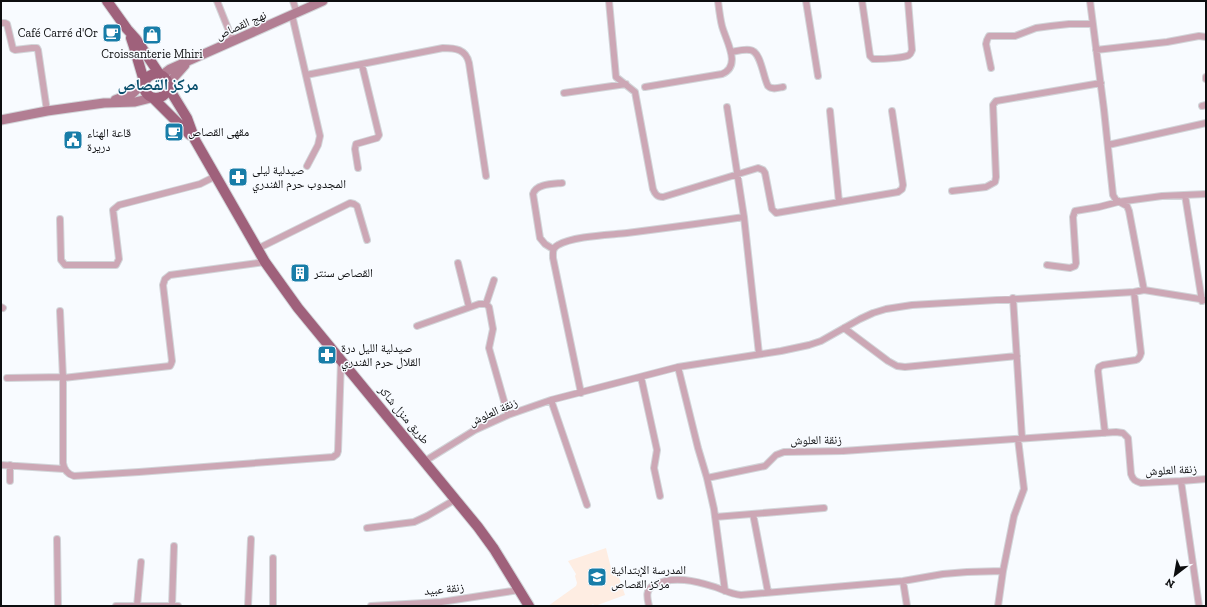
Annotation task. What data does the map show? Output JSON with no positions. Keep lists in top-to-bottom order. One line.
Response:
{"streets":{"main road":["طريق منزل شاكر"],"street":["نهج القصاص","زنقة العلوش","زنقة عبيد"]},"crossings":[["نهج القصاص","طريق منزل شاكر"],["زنقة العلوش","طريق منزل شاكر"],["طريق منزل شاكر","زنقة عبيد"]],"districts":["مركز القصاص"],"places":{"cafe":["Café Carré d'Or","مقهى القصاص"],"shop":["Croissanterie Mhiri"],"public building":["قاعة الهناء دريرة"],"pharmacy":["صيدلية ليلى المجدوب حرم الفندري","صيدلية الليل درة القلال حرم الفندري"],"building":["القصاص سنتر"],"school or university":["المدرسة الإبتدائية مركز القصاص"]},"north":"bottom left"}
